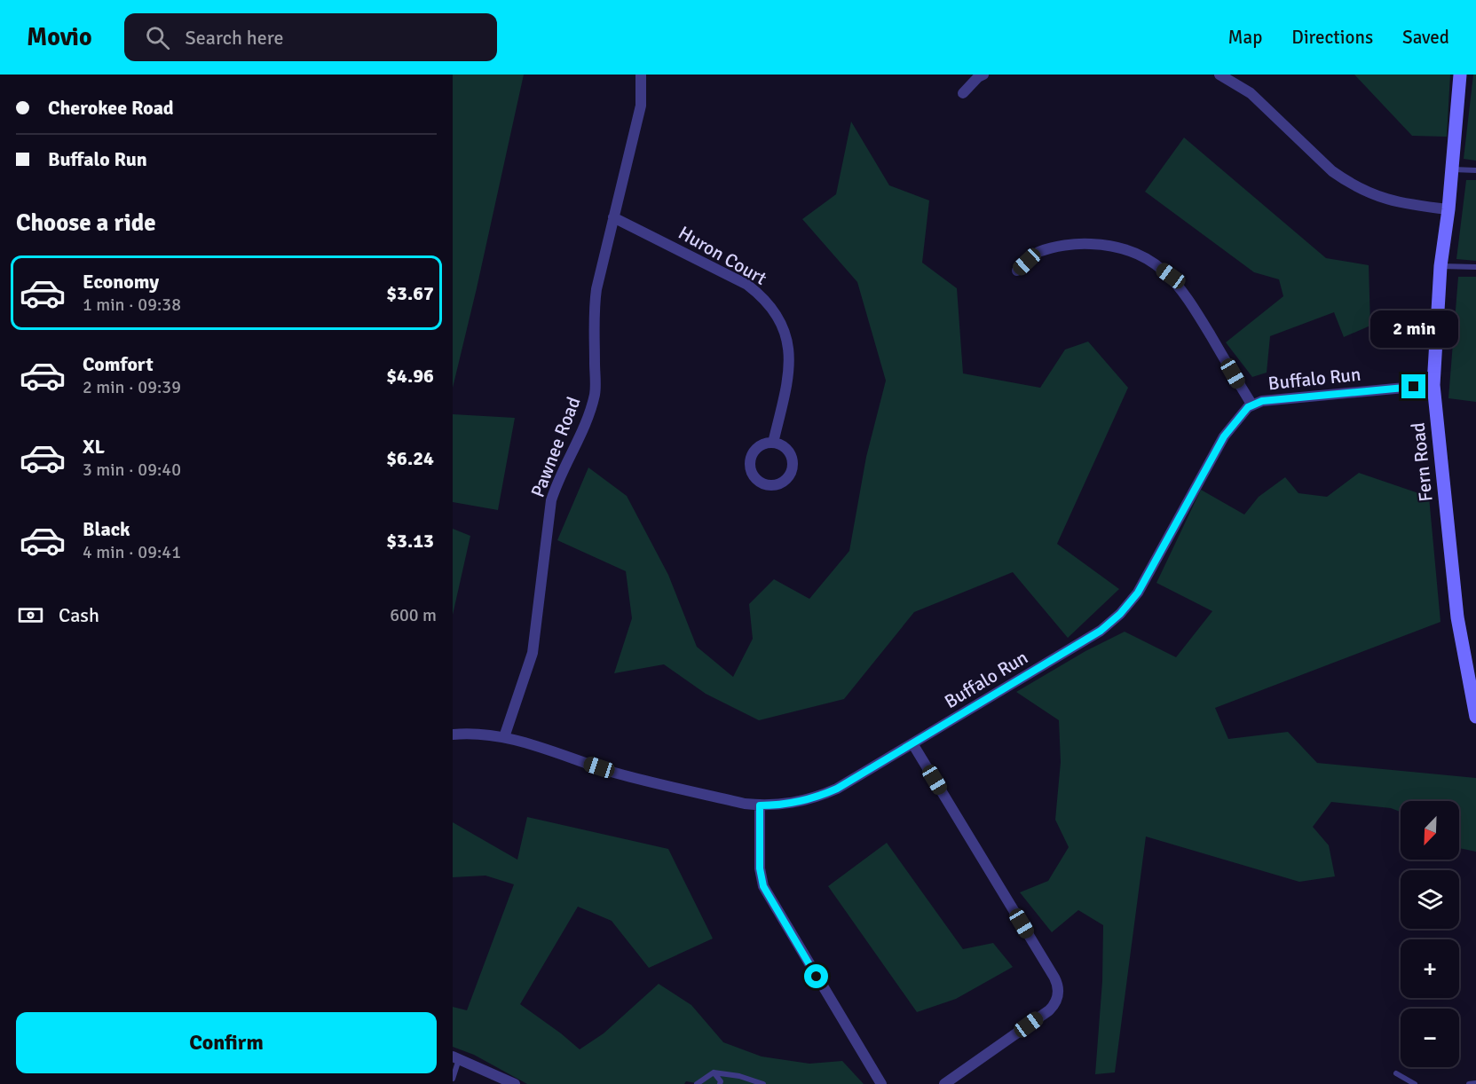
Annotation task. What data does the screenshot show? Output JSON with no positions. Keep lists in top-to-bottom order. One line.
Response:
{"streets":{"street":["Huron Court","Buffalo Run","Pawnee Road","Fern Road"]},"crossings":[["Huron Court","Pawnee Road"],["Buffalo Run","Pawnee Road"],["Buffalo Run","Fern Road"]],"north":"bottom left","page":{"header":"Movio","search":"Search here","nav":["Map","Directions","Saved"],"banner":["Cherokee Road","Buffalo Run"],"heading":"Choose a ride","list":[{"name":"Economy","note":"1 min · 09:38","value":"$3.67"},{"name":"Comfort","note":"2 min · 09:39","value":"$4.96"},{"name":"XL","note":"3 min · 09:40","value":"$6.24"},{"name":"Black","note":"4 min · 09:41","value":"$3.13"}],"bubble":"2 min","pay":["Cash","600 m"],"map_buttons":["+","−"],"buttons":"Confirm"}}
